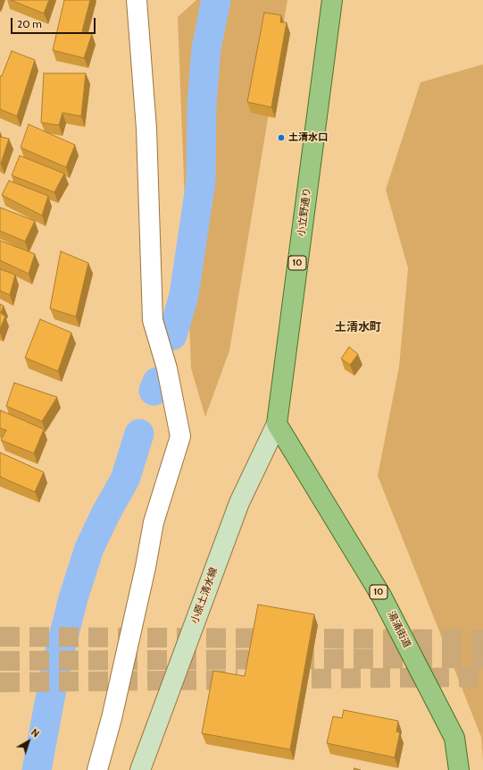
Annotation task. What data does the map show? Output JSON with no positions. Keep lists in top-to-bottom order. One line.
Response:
{"streets":{"main road":["小立野通り","10","小原土清水線","湯涌街道"]},"crossings":[["小立野通り","小原土清水線"],["小立野通り","湯涌街道"],["小原土清水線","湯涌街道"]],"districts":["土清水町"],"places":["土清水口"],"scale_bar":"20 m","north":"top right"}
